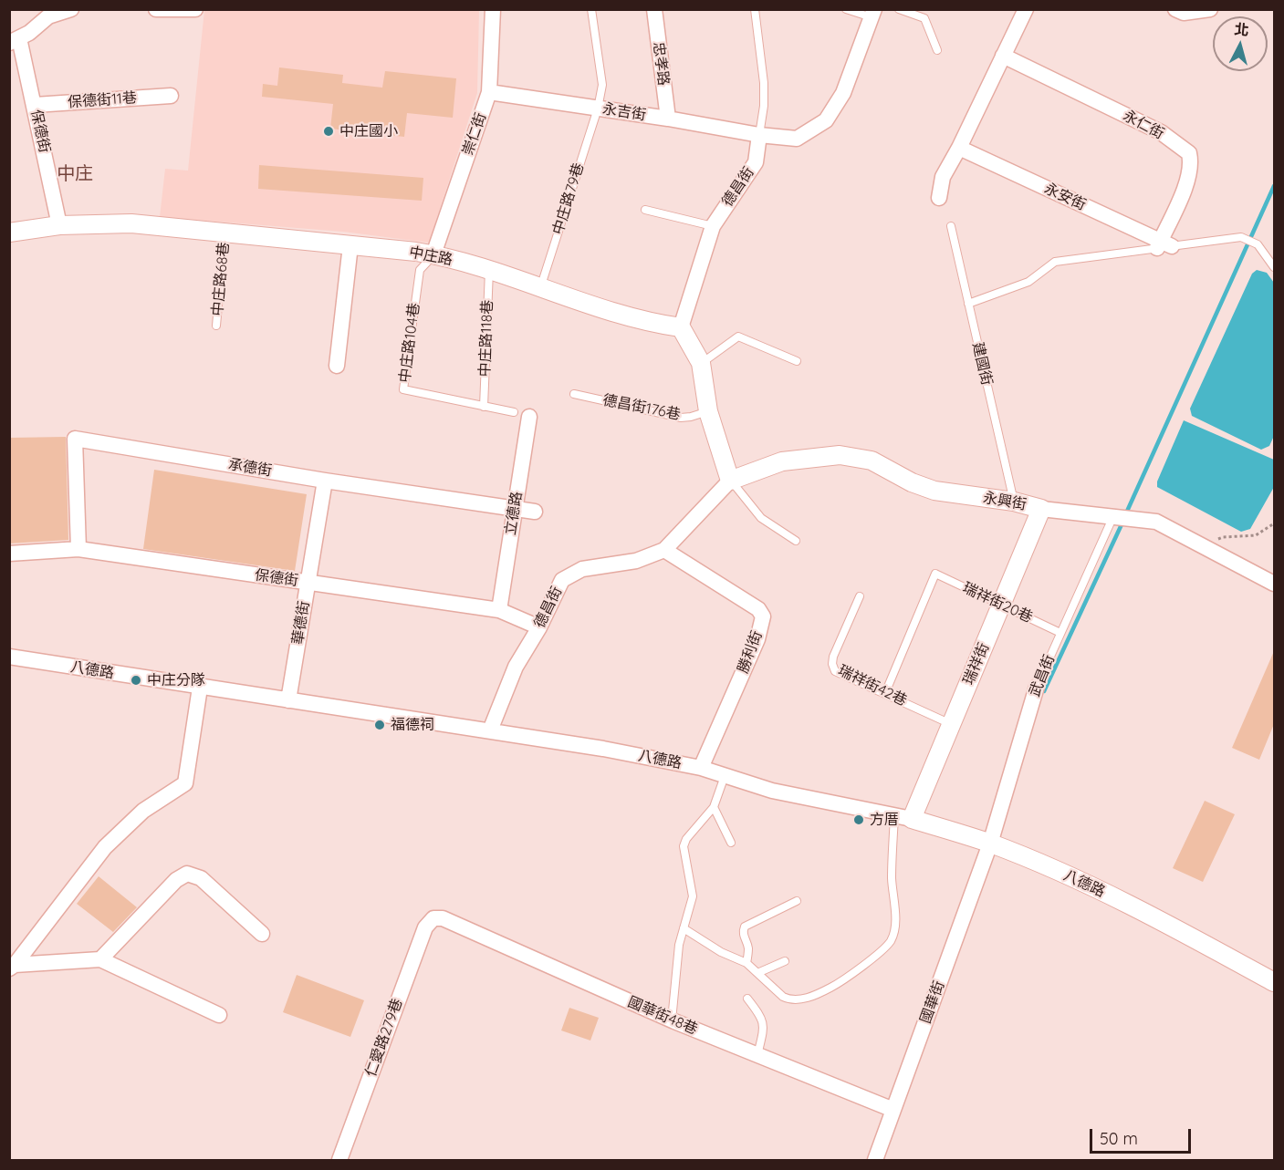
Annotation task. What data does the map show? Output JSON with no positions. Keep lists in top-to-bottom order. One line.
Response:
{"streets":{"street":["忠孝路","保德街11巷","永吉街","永仁街","保德街","崇仁街","德昌街","永安街","中庄路","承德街","永興街","立德路","華德街","勝利街","瑞祥街","八德路","武昌街","國華街","國華街48巷","仁愛路279巷"],"lane":["中庄路79巷","中庄路68巷","中庄路118巷","中庄路104巷","建國街","德昌街176巷","瑞祥街20巷","瑞祥街42巷"]},"crossings":[["忠孝路","永吉街"],["保德街11巷","保德街"],["永吉街","崇仁街"],["永吉街","德昌街"],["永吉街","中庄路79巷"],["永仁街","永安街"],["保德街","德昌街"],["保德街","中庄路"],["保德街","承德街"],["保德街","立德路"],["保德街","華德街"],["崇仁街","中庄路"],["崇仁街","中庄路104巷"],["德昌街","中庄路"],["德昌街","永興街"],["德昌街","勝利街"],["德昌街","八德路"],["中庄路79巷","中庄路"],["中庄路","中庄路68巷"],["中庄路","中庄路118巷"],["中庄路","中庄路104巷"],["中庄路118巷","中庄路104巷"],["建國街","永興街"],["承德街","立德路"],["承德街","華德街"],["永興街","瑞祥街"],["永興街","武昌街"],["瑞祥街20巷","瑞祥街"],["瑞祥街20巷","武昌街"],["瑞祥街20巷","瑞祥街42巷"],["華德街","八德路"],["勝利街","八德路"],["瑞祥街","八德路"],["瑞祥街","瑞祥街42巷"],["八德路","武昌街"],["八德路","國華街"],["武昌街","國華街"],["國華街","國華街48巷"],["國華街48巷","仁愛路279巷"]],"districts":["中庄"],"places":["中庄國小","中庄分隊","福德祠","方厝"],"scale_bar":"50 m","north":"top"}
